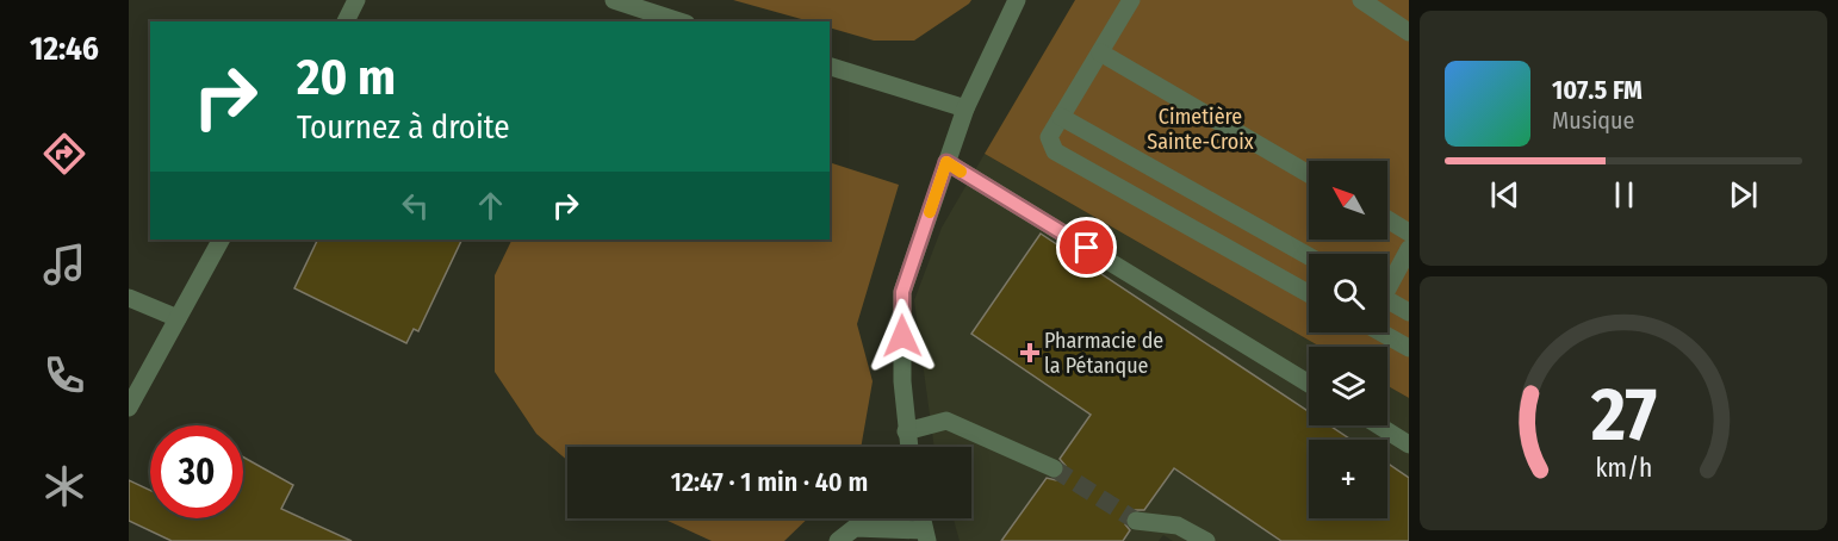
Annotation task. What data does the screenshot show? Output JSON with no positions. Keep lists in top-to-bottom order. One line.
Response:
{"parks":["Cimetière Sainte-Croix"],"places":{"health":["Pharmacie de la Pétanque"]},"north":"top left","page":{"tabs":"12:46","turn":["20 m","Tournez à droite"],"song":["107.5 FM","Musique"],"map_buttons":"+","limit":"30","trip":"12:47 · 1 min · 40 m","gauge":["27","km/h"]}}
